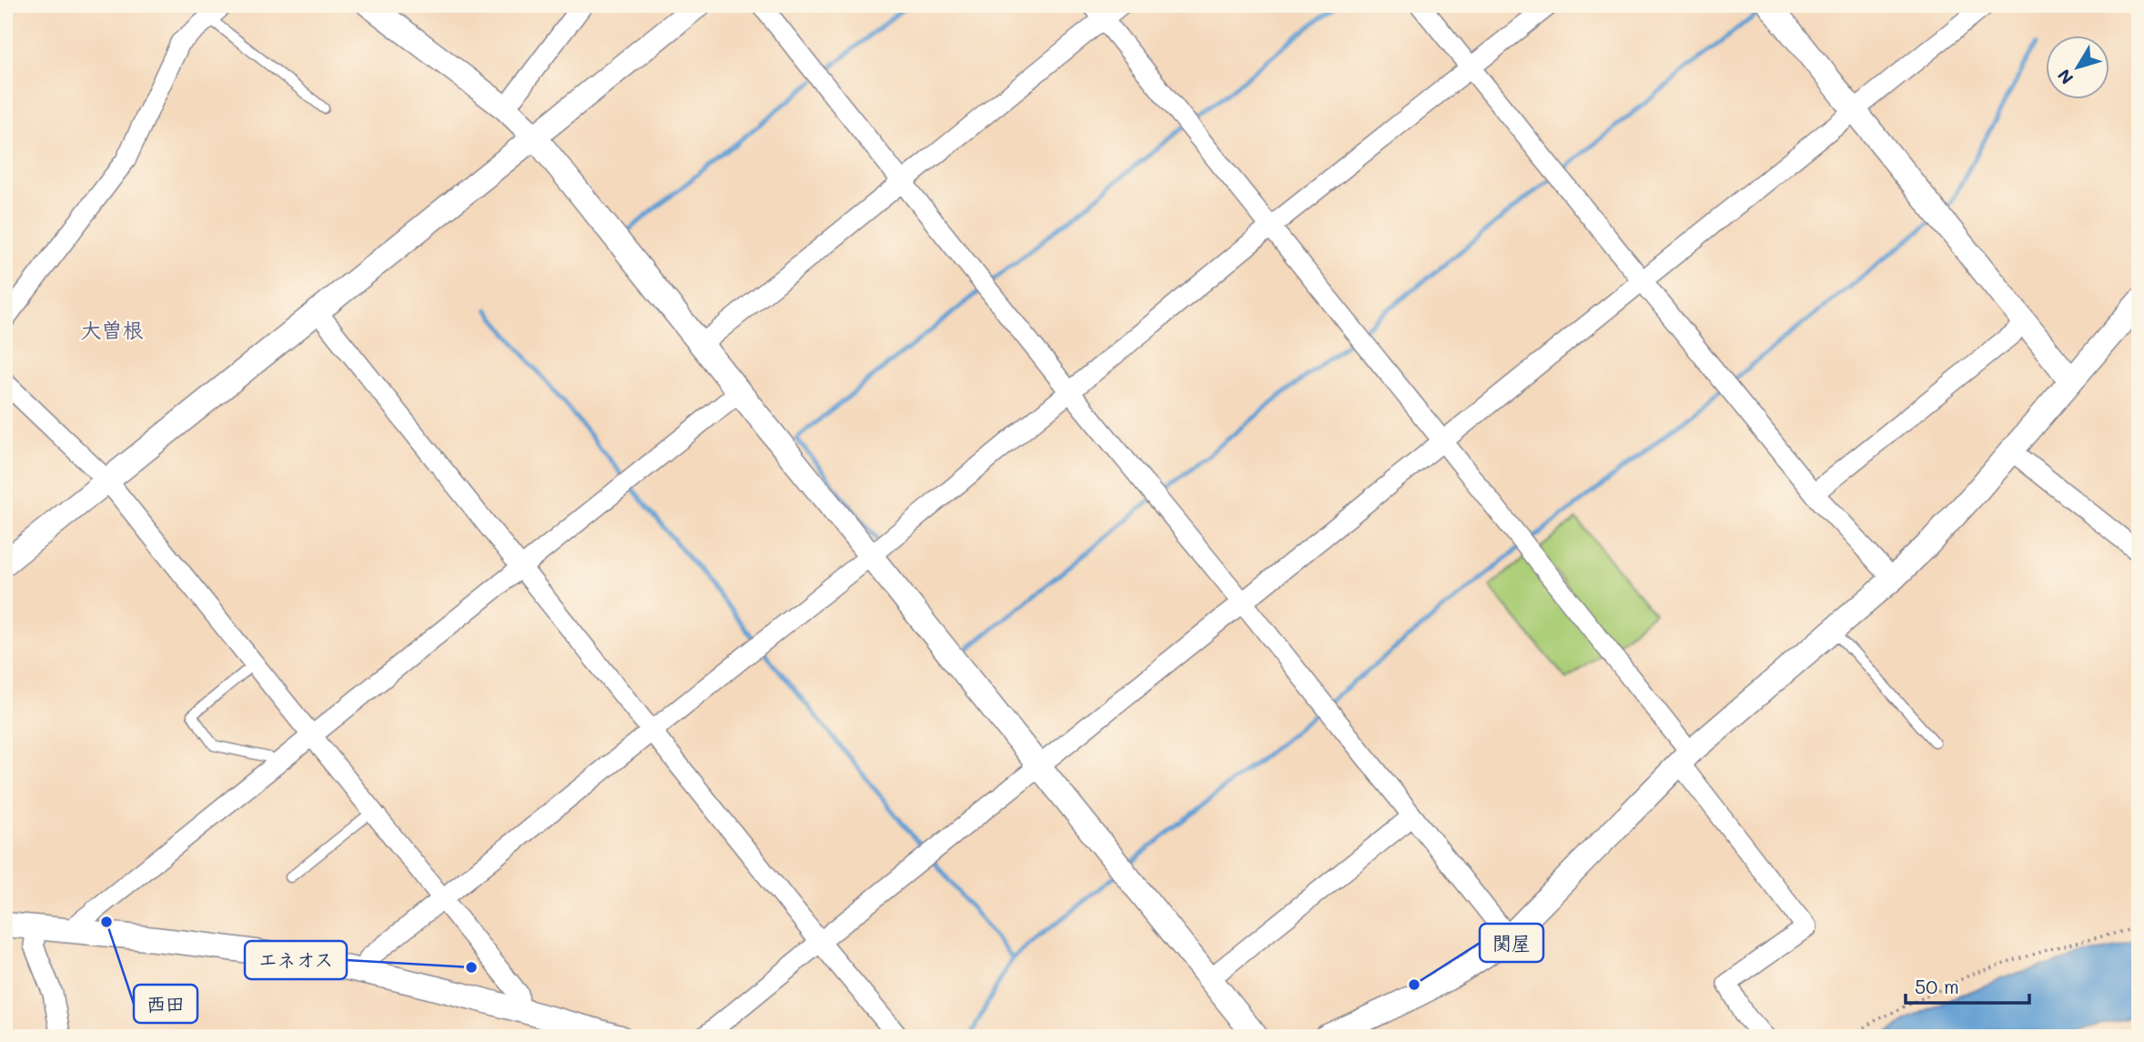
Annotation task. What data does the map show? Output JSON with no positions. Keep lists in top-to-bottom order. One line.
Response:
{"districts":["大曽根"],"places":["西田","エネオス","関屋"],"scale_bar":"50 m","north":"bottom left"}
